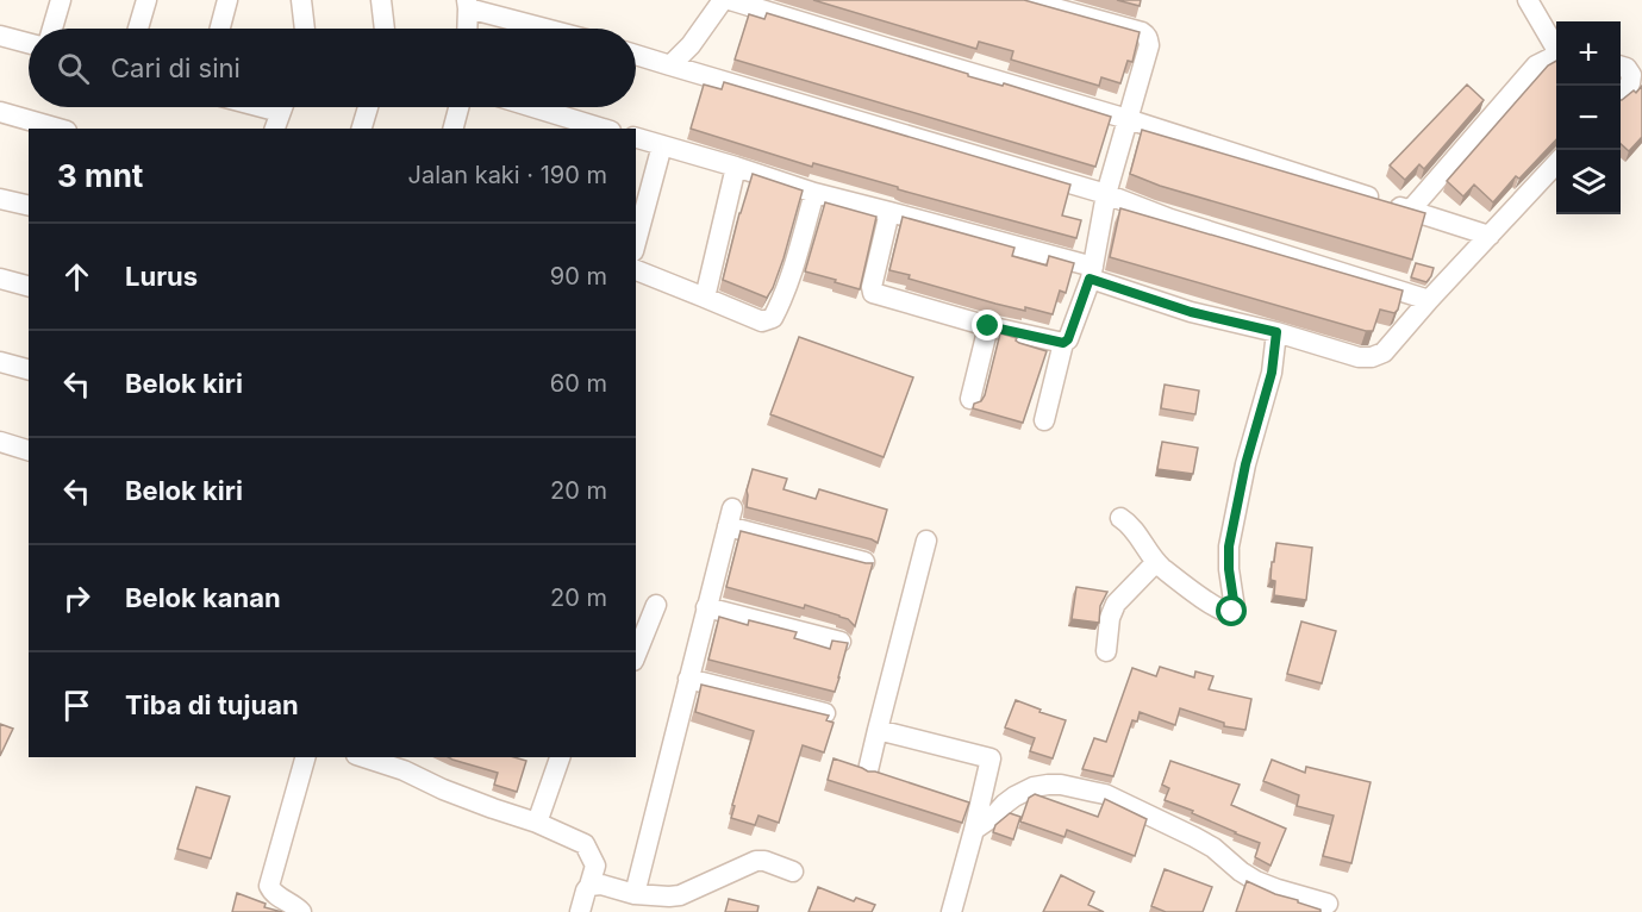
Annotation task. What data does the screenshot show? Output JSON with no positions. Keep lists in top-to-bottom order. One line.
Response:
{"page":{"map_buttons":["+","−"],"search":"Cari di sini","heading":["3 mnt","Jalan kaki · 190 m"],"list":[["Lurus","90 m"],["Belok kiri","60 m"],["Belok kiri","20 m"],["Belok kanan","20 m"],"Tiba di tujuan"]}}
